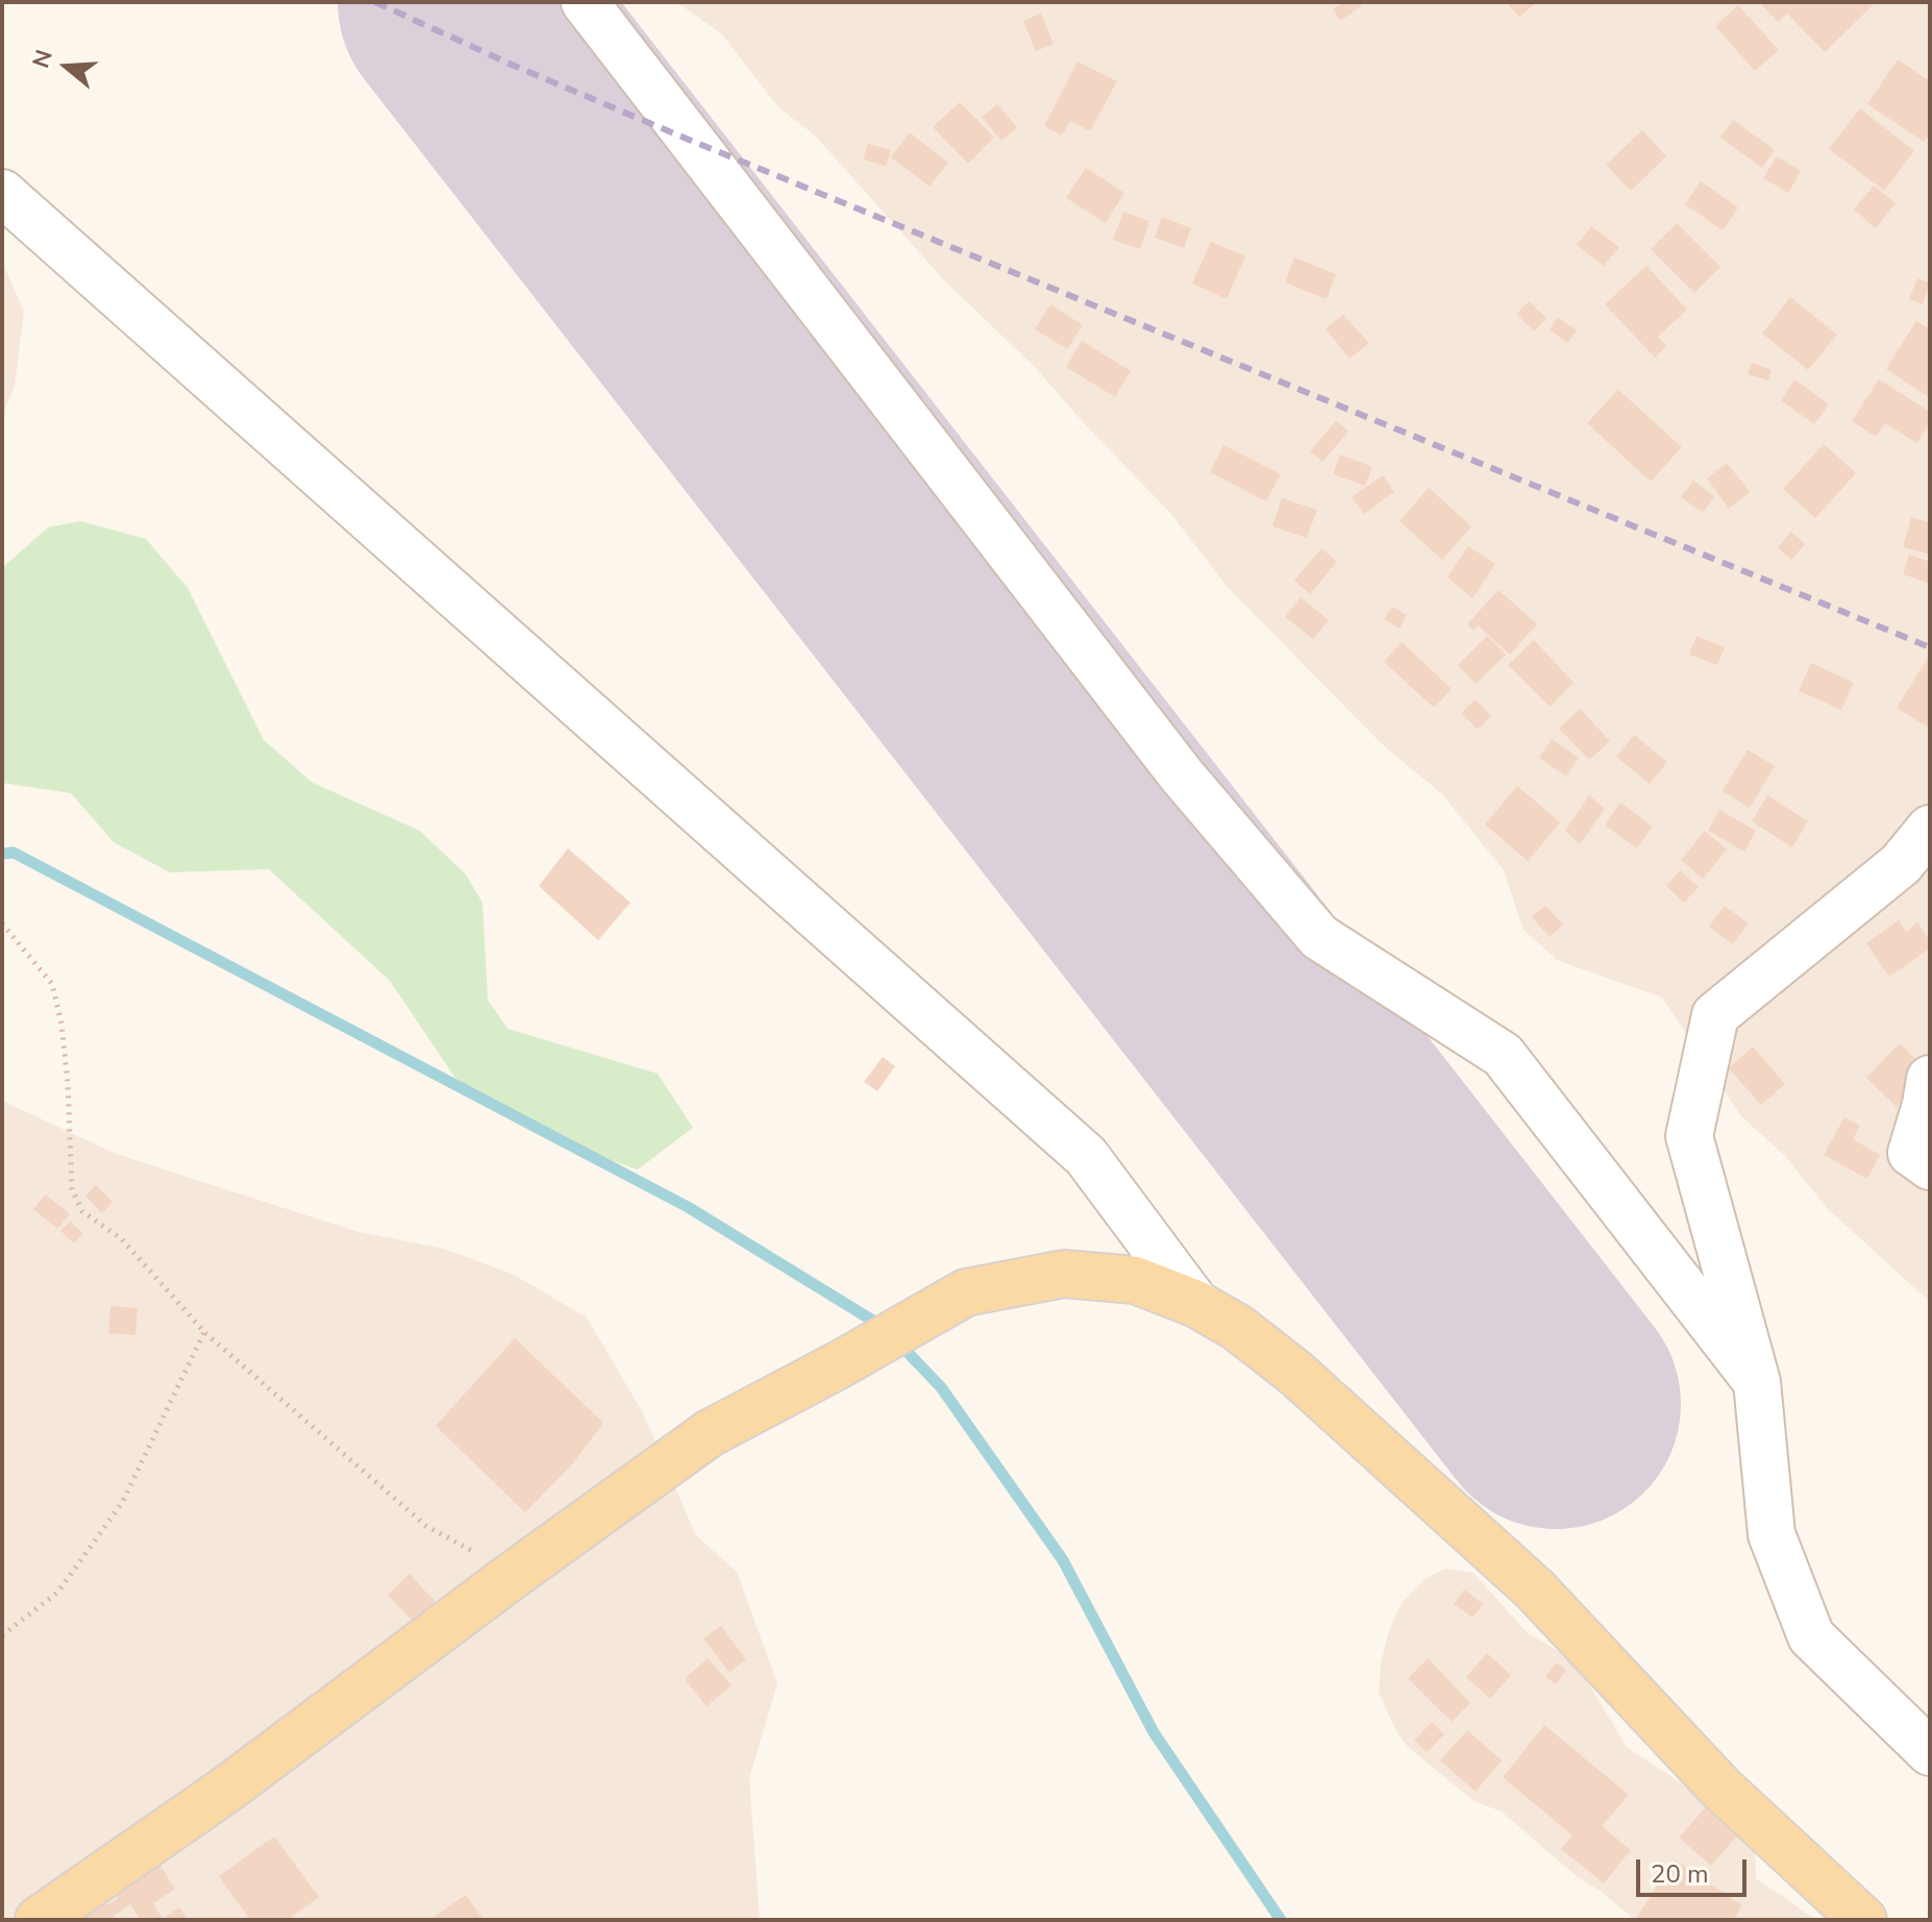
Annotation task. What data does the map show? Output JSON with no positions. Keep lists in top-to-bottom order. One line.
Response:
{"scale_bar":"20 m","north":"left"}
